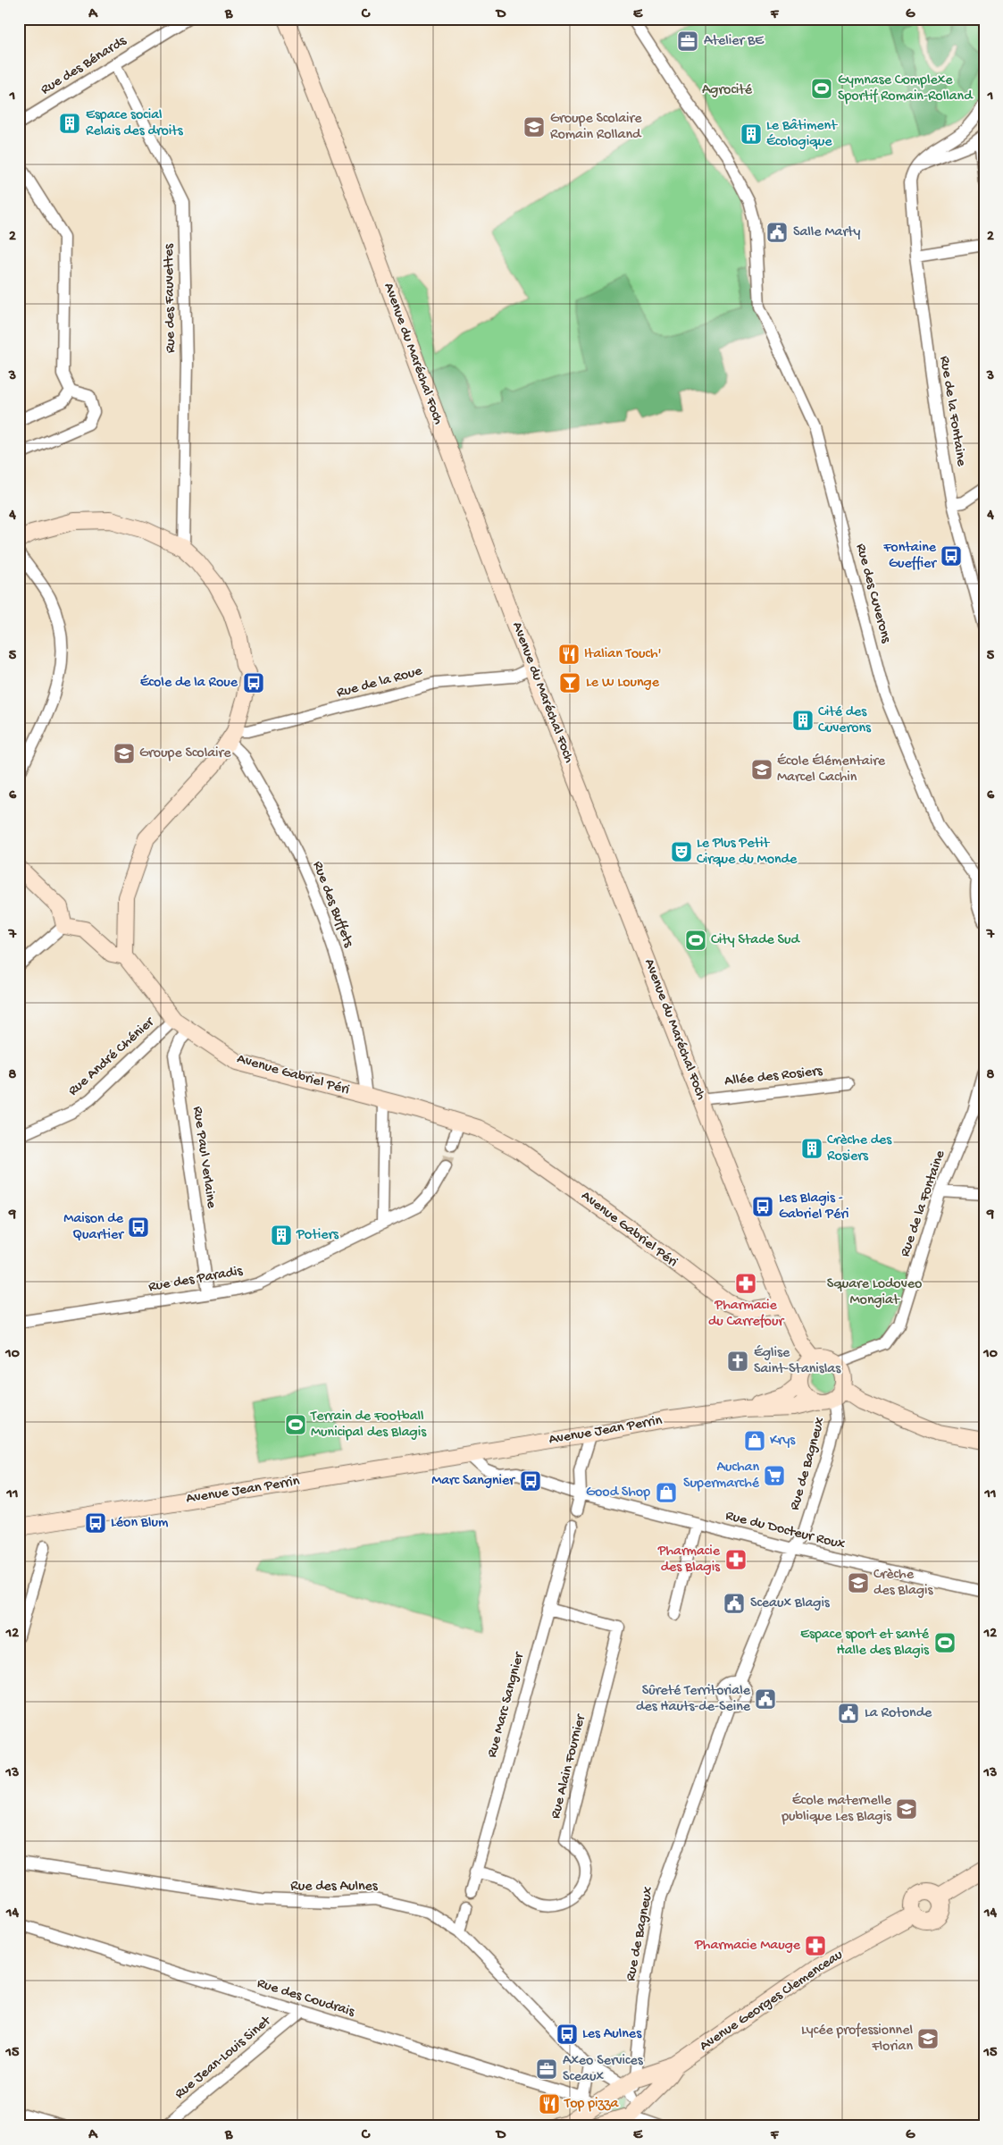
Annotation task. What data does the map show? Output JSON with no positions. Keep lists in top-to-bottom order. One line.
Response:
{"streets":{"main road":["Avenue du Maréchal Foch","Avenue Gabriel Péri","Avenue Jean Perrin","Avenue Georges Clemenceau"],"street":["Rue des Bénards","Rue des Fauvettes","Rue de la Fontaine","Rue des Cuverons","Rue de la Roue","Rue des Buffets","Rue André Chénier","Allée des Rosiers","Rue Paul Verlaine","Rue des Paradis","Rue de Bagneux","Rue du Docteur Roux","Rue Marc Sangnier","Rue Alain Fournier","Rue des Aulnes","Rue des Coudrais","Rue Jean-Louis Sinet"]},"crossings":[["Rue des Bénards","Rue des Fauvettes"],["Avenue du Maréchal Foch","Rue de la Fontaine"],["Avenue du Maréchal Foch","Rue de la Roue"],["Avenue du Maréchal Foch","Avenue Gabriel Péri"],["Avenue du Maréchal Foch","Allée des Rosiers"],["Avenue du Maréchal Foch","Avenue Jean Perrin"],["Avenue du Maréchal Foch","Rue de Bagneux"],["Rue de la Fontaine","Avenue Jean Perrin"],["Rue de la Fontaine","Rue de Bagneux"],["Rue de la Roue","Rue des Buffets"],["Rue des Buffets","Avenue Gabriel Péri"],["Rue André Chénier","Avenue Gabriel Péri"],["Avenue Gabriel Péri","Rue Paul Verlaine"],["Rue Paul Verlaine","Rue des Paradis"],["Avenue Jean Perrin","Rue de Bagneux"],["Rue de Bagneux","Rue du Docteur Roux"],["Rue de Bagneux","Rue des Aulnes"],["Rue de Bagneux","Avenue Georges Clemenceau"],["Rue Marc Sangnier","Rue Alain Fournier"],["Rue des Aulnes","Avenue Georges Clemenceau"],["Rue des Coudrais","Avenue Georges Clemenceau"],["Rue des Coudrais","Rue Jean-Louis Sinet"]],"parks":["Agrocité","Square Lodoveo Mongiat"],"places":{"office":["Atelier BE","Axeo Services Sceaux"],"sports":["Gymnase Complexe Sportif Romain-Rolland","City Stade Sud","Terrain de Football Municipal des Blagis","Espace sport et santé Halle des Blagis"],"building":["Espace social Relais des droits","Le Bâtiment Écologique","Cité des Cuverons","Crèche des Rosiers","Potiers"],"school or university":["Groupe Scolaire Romain Rolland","Groupe Scolaire","École Élémentaire Marcel Cachin","Crèche des Blagis","École maternelle publique Les Blagis","Lycée professionnel Florian"],"public building":["Salle Marty","Sceaux Blagis","Sûreté Territoriale des Hauts-de-Seine","La Rotonde"],"bus stop":["Fontaine Gueffier","École de la Roue","Les Blagis - Gabriel Péri","Maison de Quartier","Marc Sangnier","Léon Blum","Les Aulnes"],"restaurant":["Italian Touch'","Top pizza"],"bar":["Le W Lounge"],"theatre":["Le Plus Petit Cirque du Monde"],"pharmacy":["Pharmacie du Carrefour","Pharmacie des Blagis","Pharmacie Mauge"],"church":["Église Saint-Stanislas"],"shop":["Krys","Good Shop"],"supermarket":["Auchan Supermarché"]},"grid":{"columns":["A","B","C","D","E","F","G"],"rows":["1","2","3","4","5","6","7","8","9","10","11","12","13","14","15"]}}
